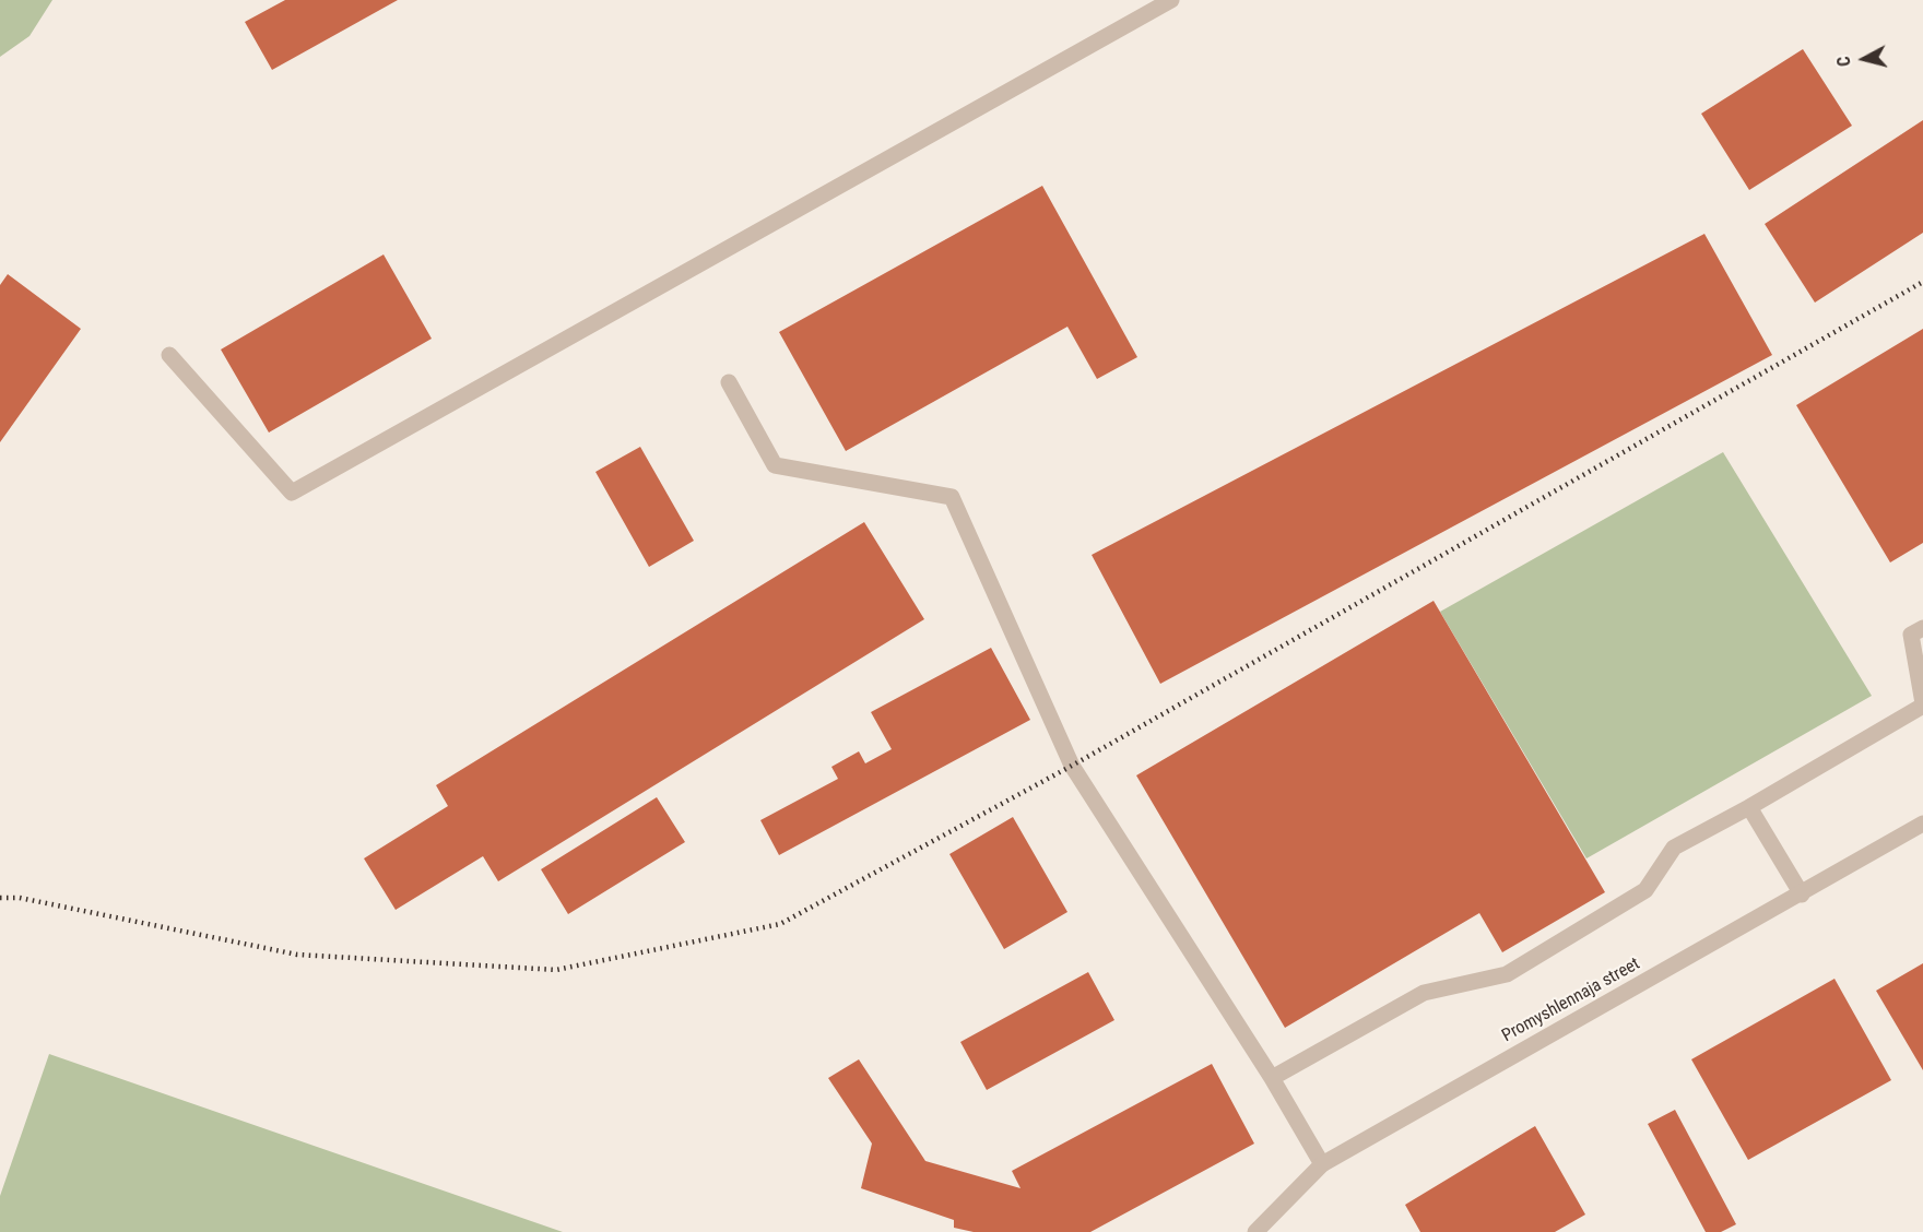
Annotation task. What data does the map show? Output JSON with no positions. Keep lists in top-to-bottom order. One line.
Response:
{"streets":{"street":["Promyshlennaja street"]},"north":"left"}
